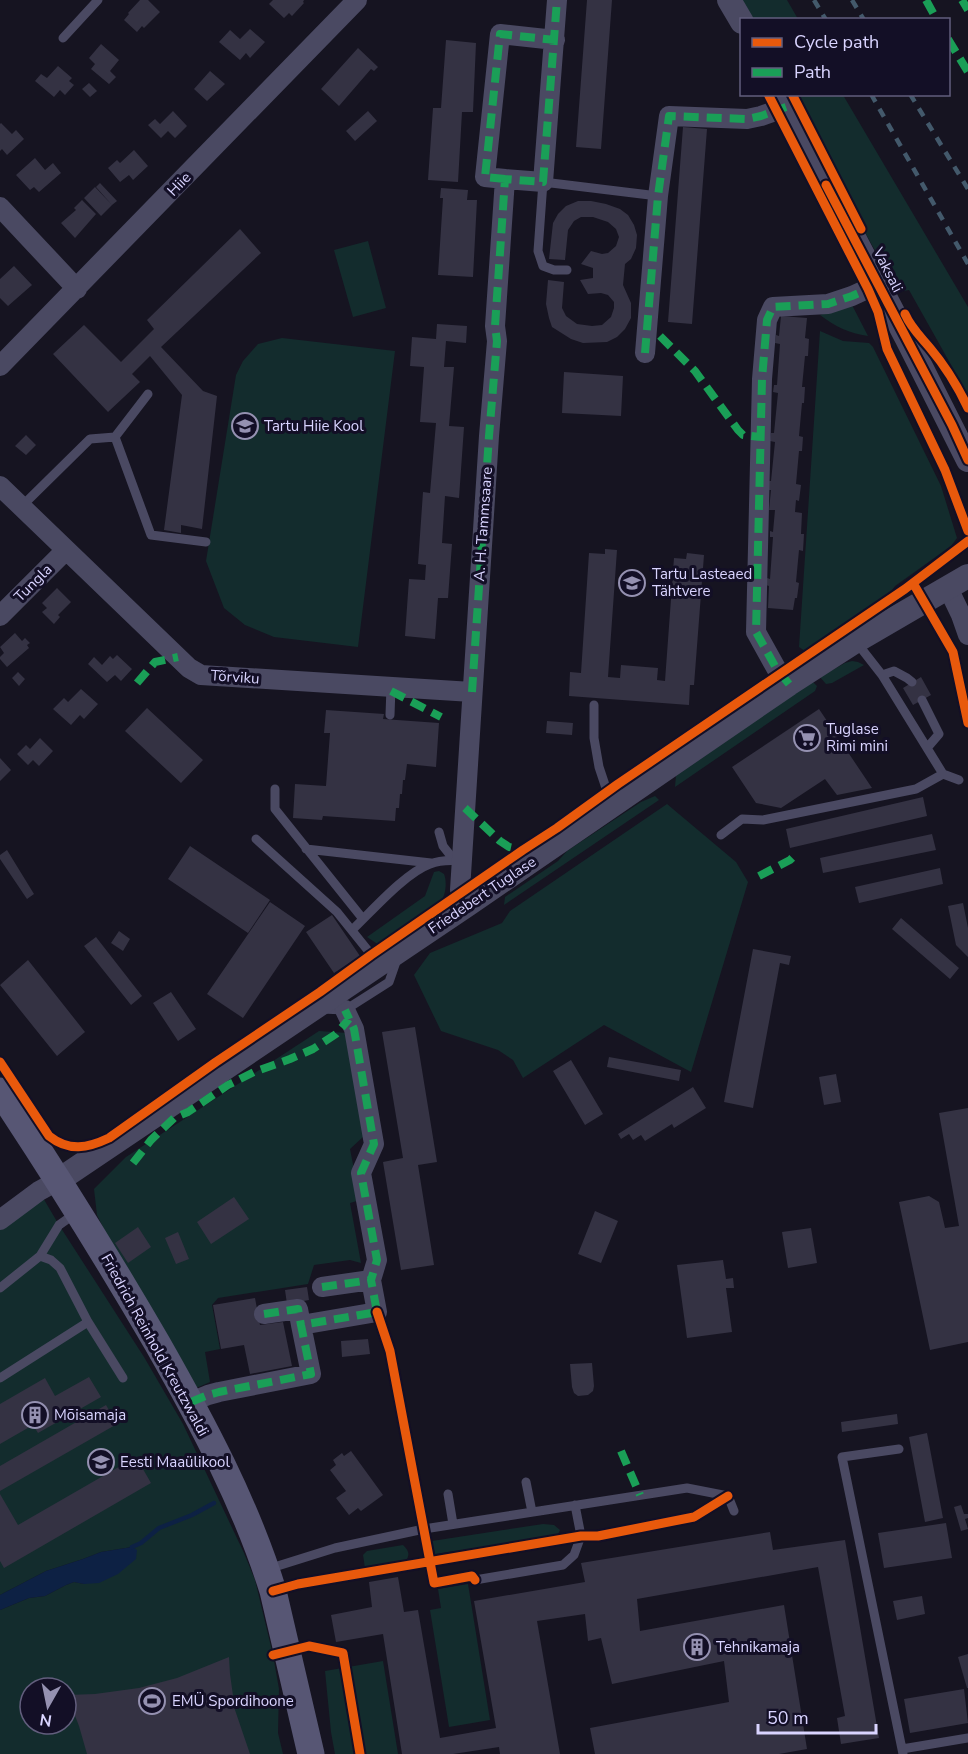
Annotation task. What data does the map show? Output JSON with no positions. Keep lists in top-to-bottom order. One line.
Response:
{"streets":{"main road":["Friedrich Reinhold Kreutzwaldi"],"street":["Hiie","Vaksali","A. H. Tammsaare","Tungla","Tõrviku","Friedebert Tuglase"]},"crossings":[["A. H. Tammsaare","Tõrviku"],["A. H. Tammsaare","Friedebert Tuglase"],["Tungla","Tõrviku"],["Friedebert Tuglase","Friedrich Reinhold Kreutzwaldi"]],"places":{"school or university":["Tartu Hiie Kool","Tartu Lasteaed Tähtvere","Eesti Maaülikool"],"supermarket":["Tuglase Rimi mini"],"building":["Mõisamaja","Tehnikamaja"],"sports":["EMÜ Spordihoone"]},"legend":["Cycle path","Path"],"scale_bar":"50 m","north":"bottom"}
